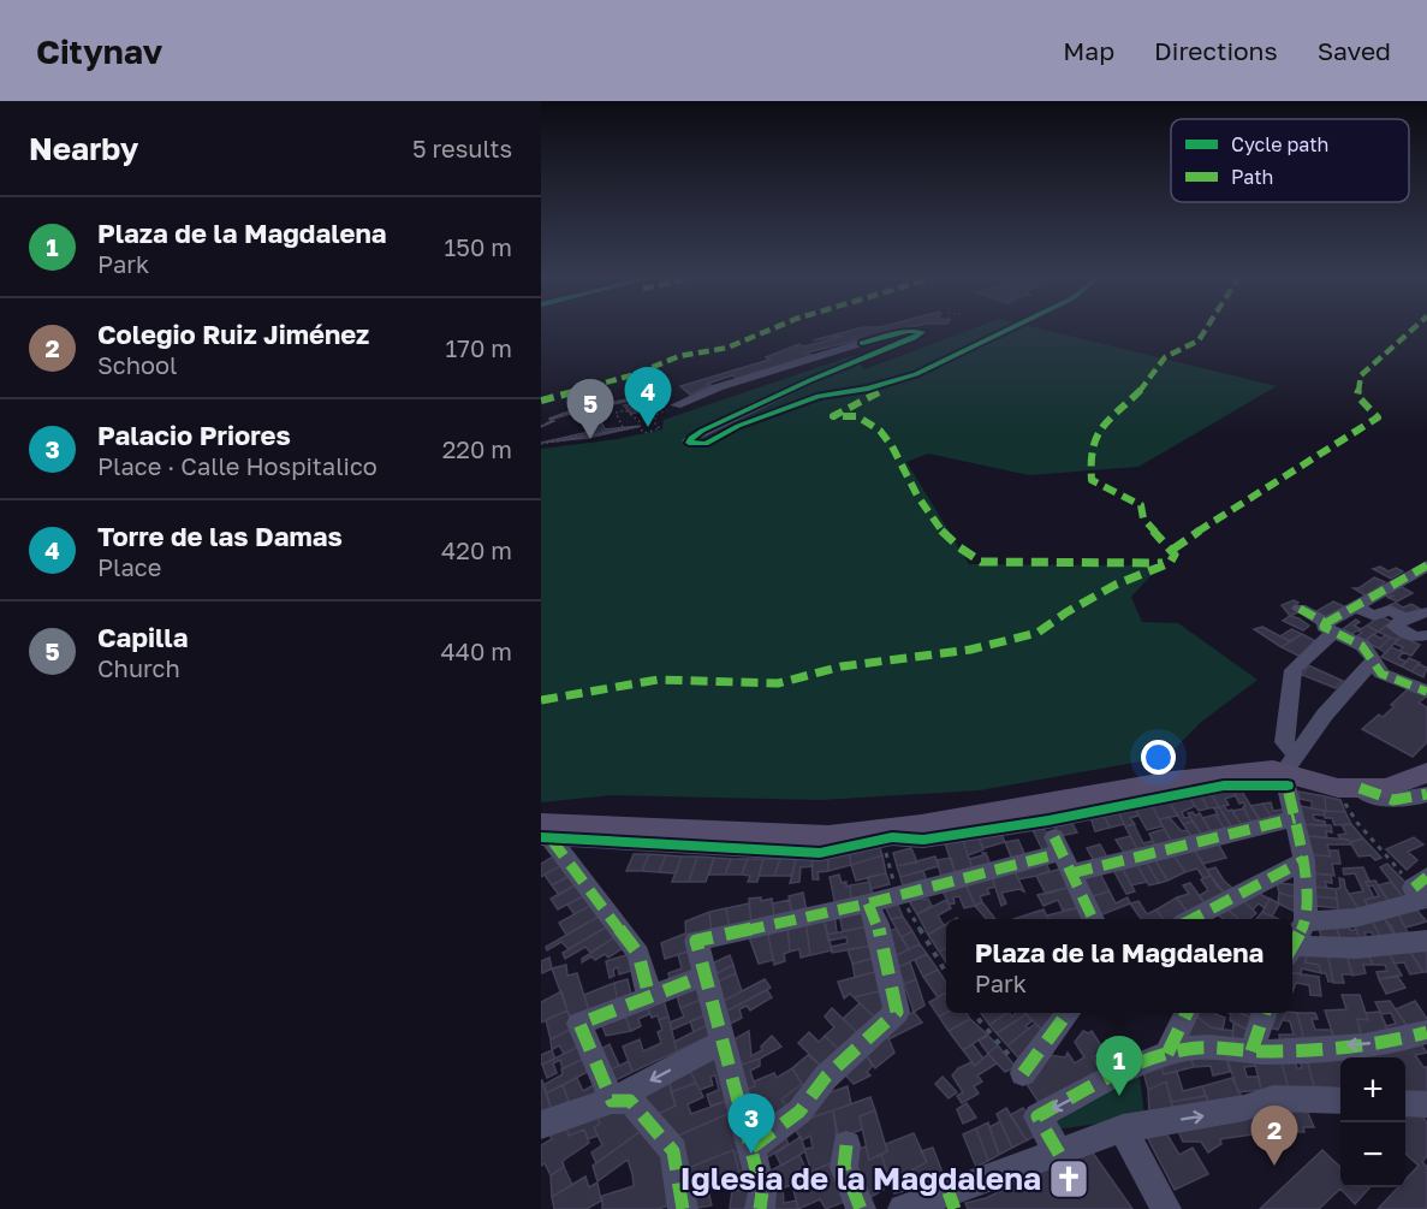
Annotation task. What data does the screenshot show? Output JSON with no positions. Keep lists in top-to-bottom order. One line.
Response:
{"places":{"church":["Iglesia de la Magdalena"]},"legend":["Cycle path","Path"],"page":{"header":"Citynav","nav":["Map","Directions","Saved"],"heading":["Nearby","5 results"],"list":[{"mark":"1","name":"Plaza de la Magdalena","note":"Park","value":"150 m"},{"mark":"2","name":"Colegio Ruiz Jiménez","note":"School","value":"170 m"},{"mark":"3","name":"Palacio Priores","note":"Place · Calle Hospitalico","value":"220 m"},{"mark":"4","name":"Torre de las Damas","note":"Place","value":"420 m"},{"mark":"5","name":"Capilla","note":"Church","value":"440 m"}],"pins":["4","5","1","3","2"],"popup":["Plaza de la Magdalena","Park"],"map_buttons":["+","−"]}}
